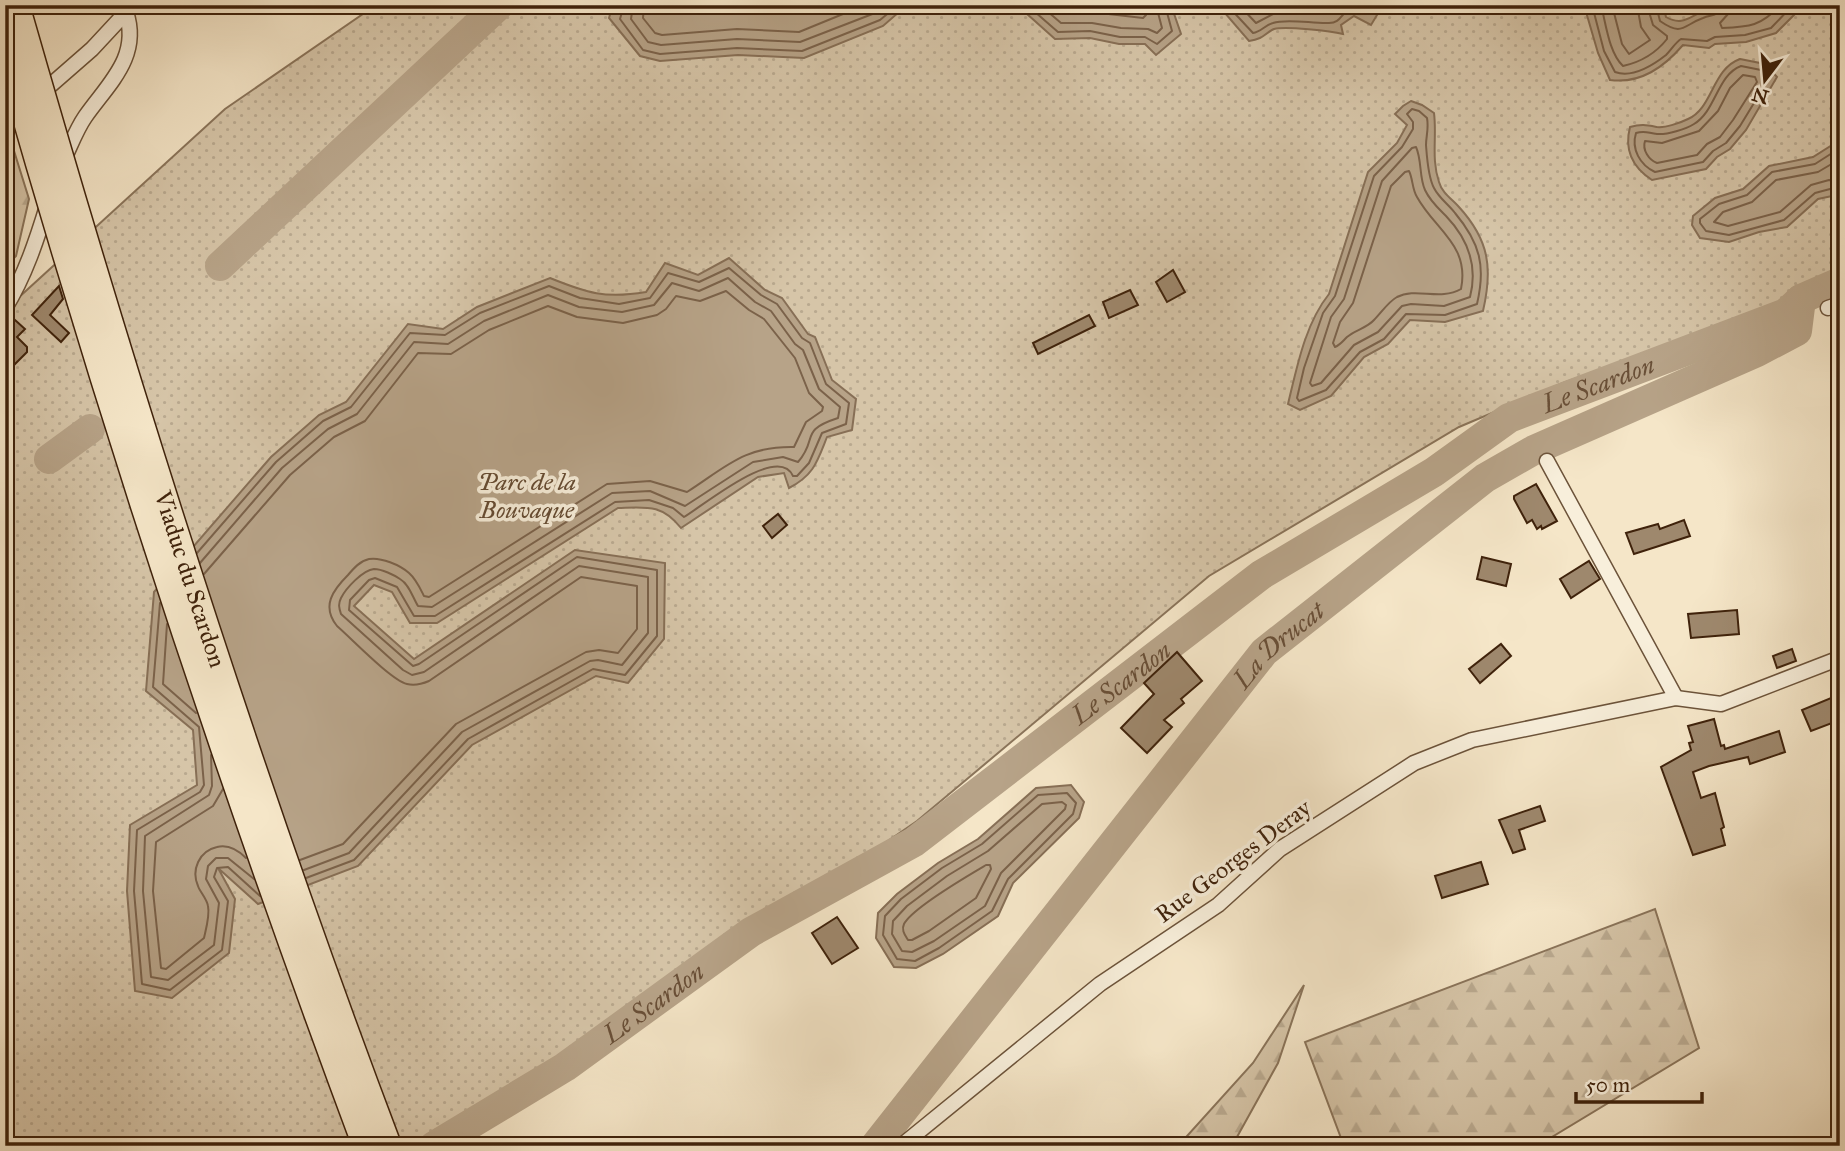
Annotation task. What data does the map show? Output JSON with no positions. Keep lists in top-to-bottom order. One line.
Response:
{"streets":{"highway":["Viaduc du Scardon"],"street":["Rue Georges Deray"]},"water":["Le Scardon","La Drucat"],"parks":["Parc de la Bouvaque"],"scale_bar":"50 m","north":"bottom"}
